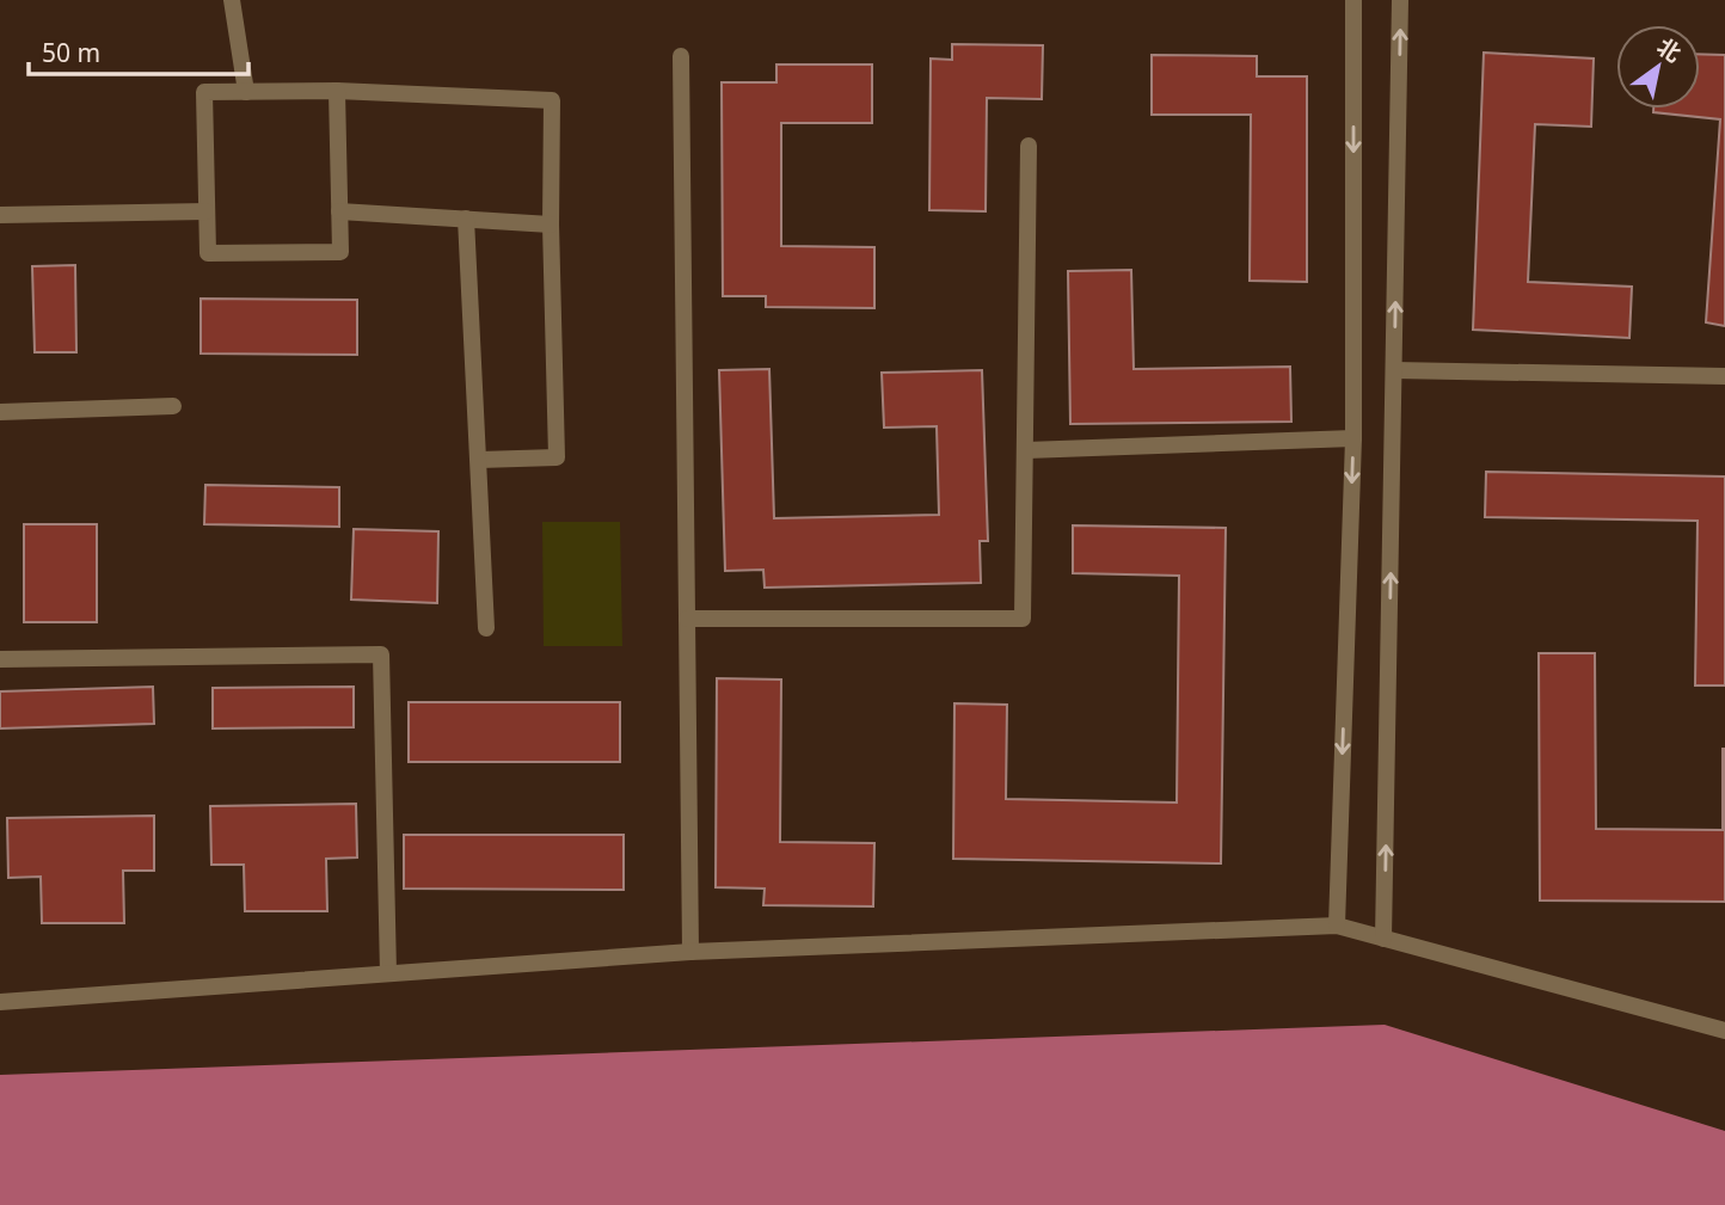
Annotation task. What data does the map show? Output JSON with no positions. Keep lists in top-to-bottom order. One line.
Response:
{"scale_bar":"50 m","north":"top right"}
